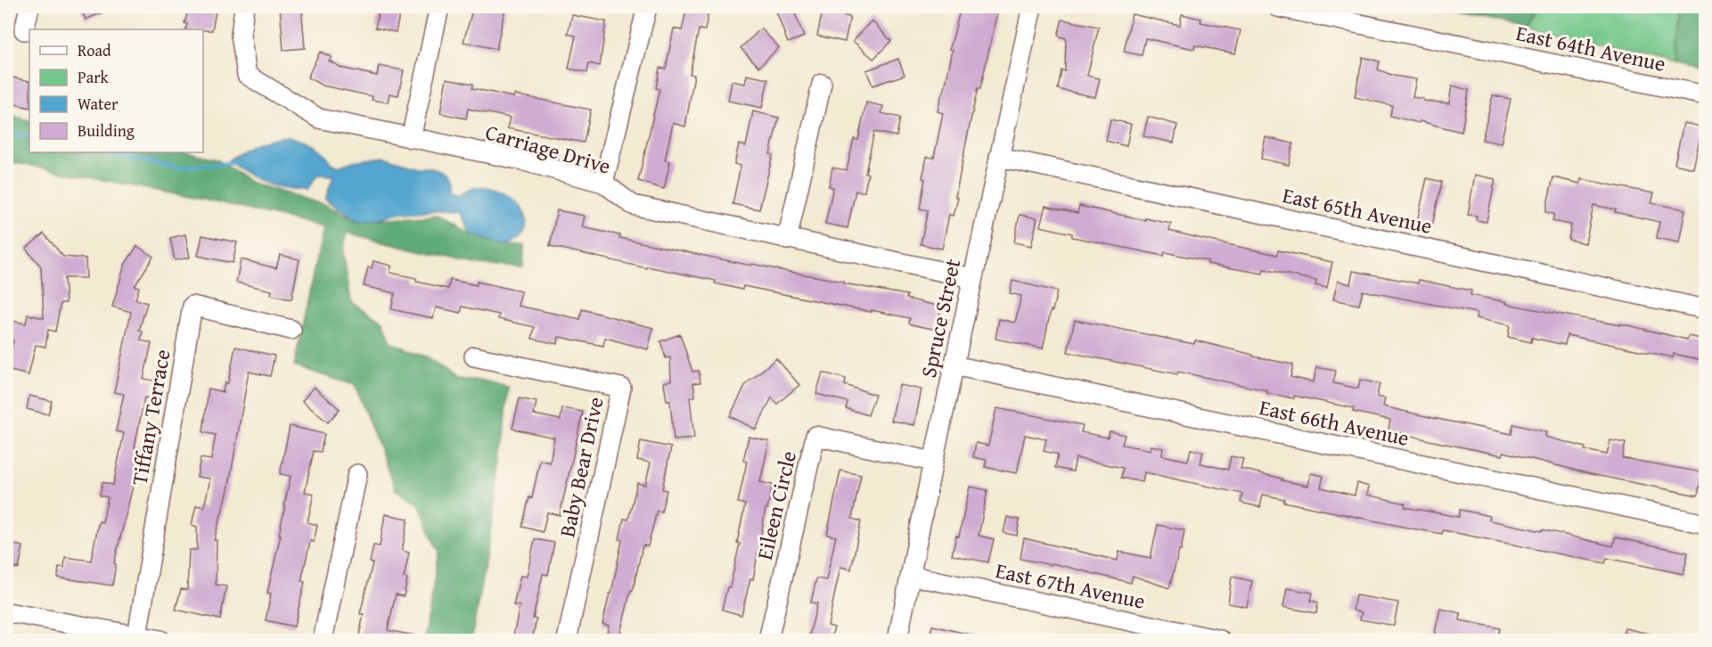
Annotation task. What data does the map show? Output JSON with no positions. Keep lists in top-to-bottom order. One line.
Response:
{"streets":{"street":["East 64th Avenue","Carriage Drive","East 65th Avenue","Spruce Street","Tiffany Terrace","East 66th Avenue","Baby Bear Drive","Eileen Circle","East 67th Avenue"]},"crossings":[["Carriage Drive","Spruce Street"],["East 65th Avenue","Spruce Street"],["Spruce Street","East 66th Avenue"],["Spruce Street","Eileen Circle"],["Spruce Street","East 67th Avenue"]],"legend":["Road","Park","Water","Building"]}
